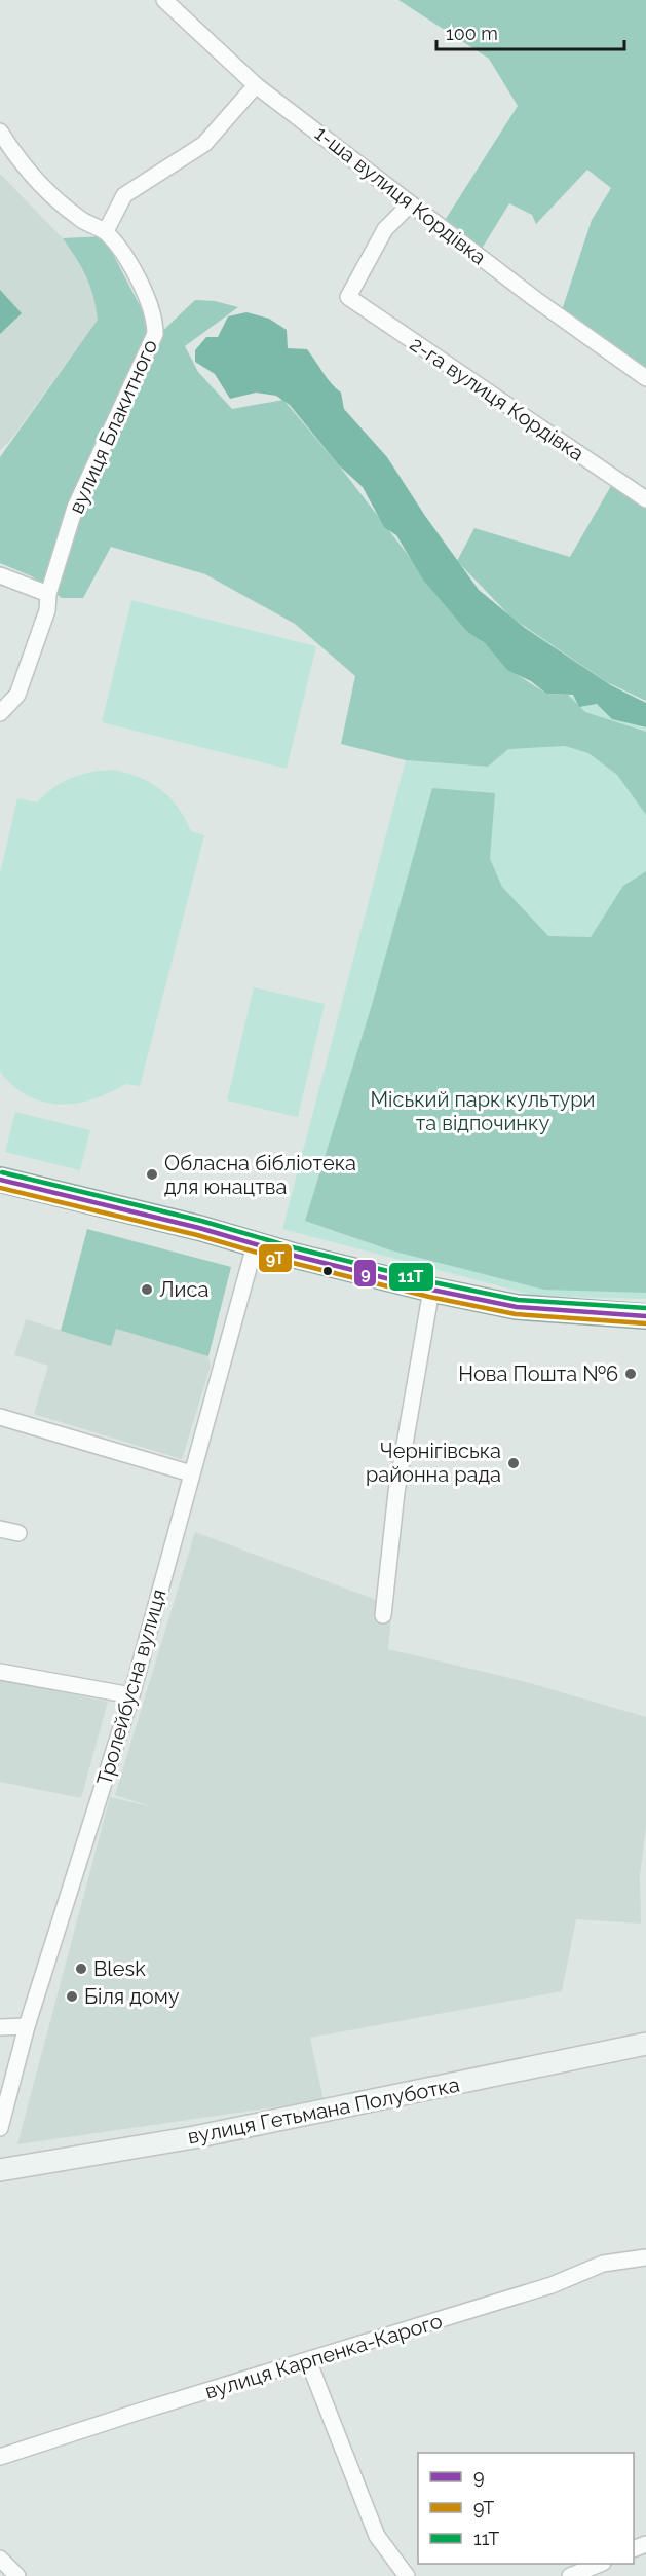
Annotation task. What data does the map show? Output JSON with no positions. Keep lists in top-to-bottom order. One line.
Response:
{"streets":{"street":["1-ша вулиця Кордівка","2-га вулиця Кордівка","вулиця Блакитного","Тролейбусна вулиця","вулиця Гетьмана Полуботка","вулиця Карпенка-Карого"]},"crossings":[["1-ша вулиця Кордівка","2-га вулиця Кордівка"]],"parks":["Міський парк культури та відпочинку"],"places":["Обласна бібліотека для юнацтва","Лиса","Нова Пошта №6","Чернігівська районна рада","Blesk","Біля дому"],"lines":["transit line 11Т","transit line 9","transit line 9Т"],"legend":["9","9Т","11Т"],"scale_bar":"100 m"}
